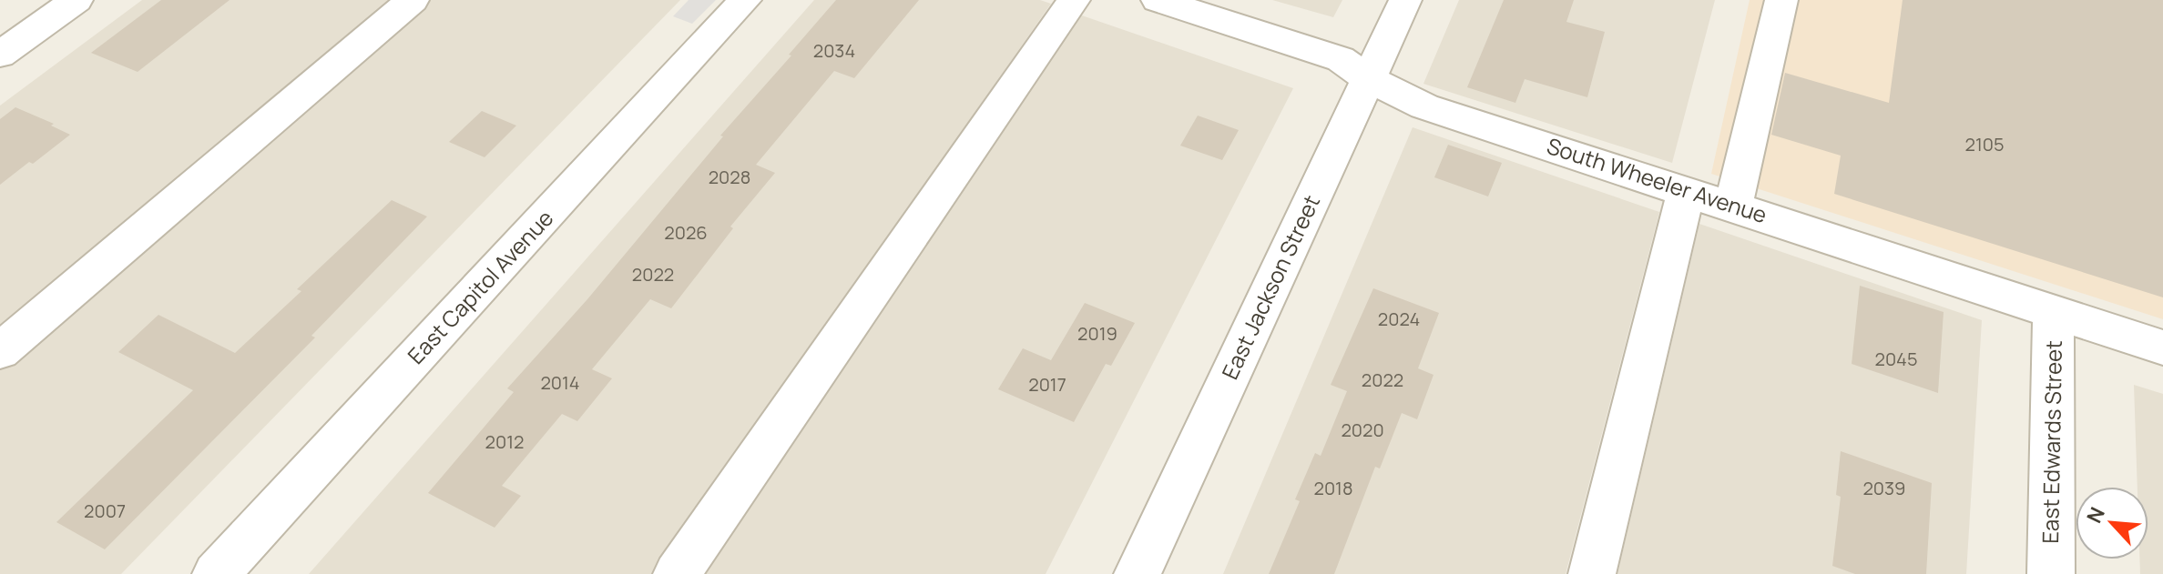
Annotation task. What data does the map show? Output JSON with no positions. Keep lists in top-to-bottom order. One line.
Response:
{"streets":{"street":["South Wheeler Avenue","East Capitol Avenue","East Jackson Street","East Edwards Street"]},"crossings":[["South Wheeler Avenue","East Jackson Street"],["South Wheeler Avenue","East Edwards Street"]],"house_numbers":["2034","2105","2028","2026","2022","2024","2019","2045","2022","2014","2017","2020","2012","2018","2039","2007"],"north":"top left"}
